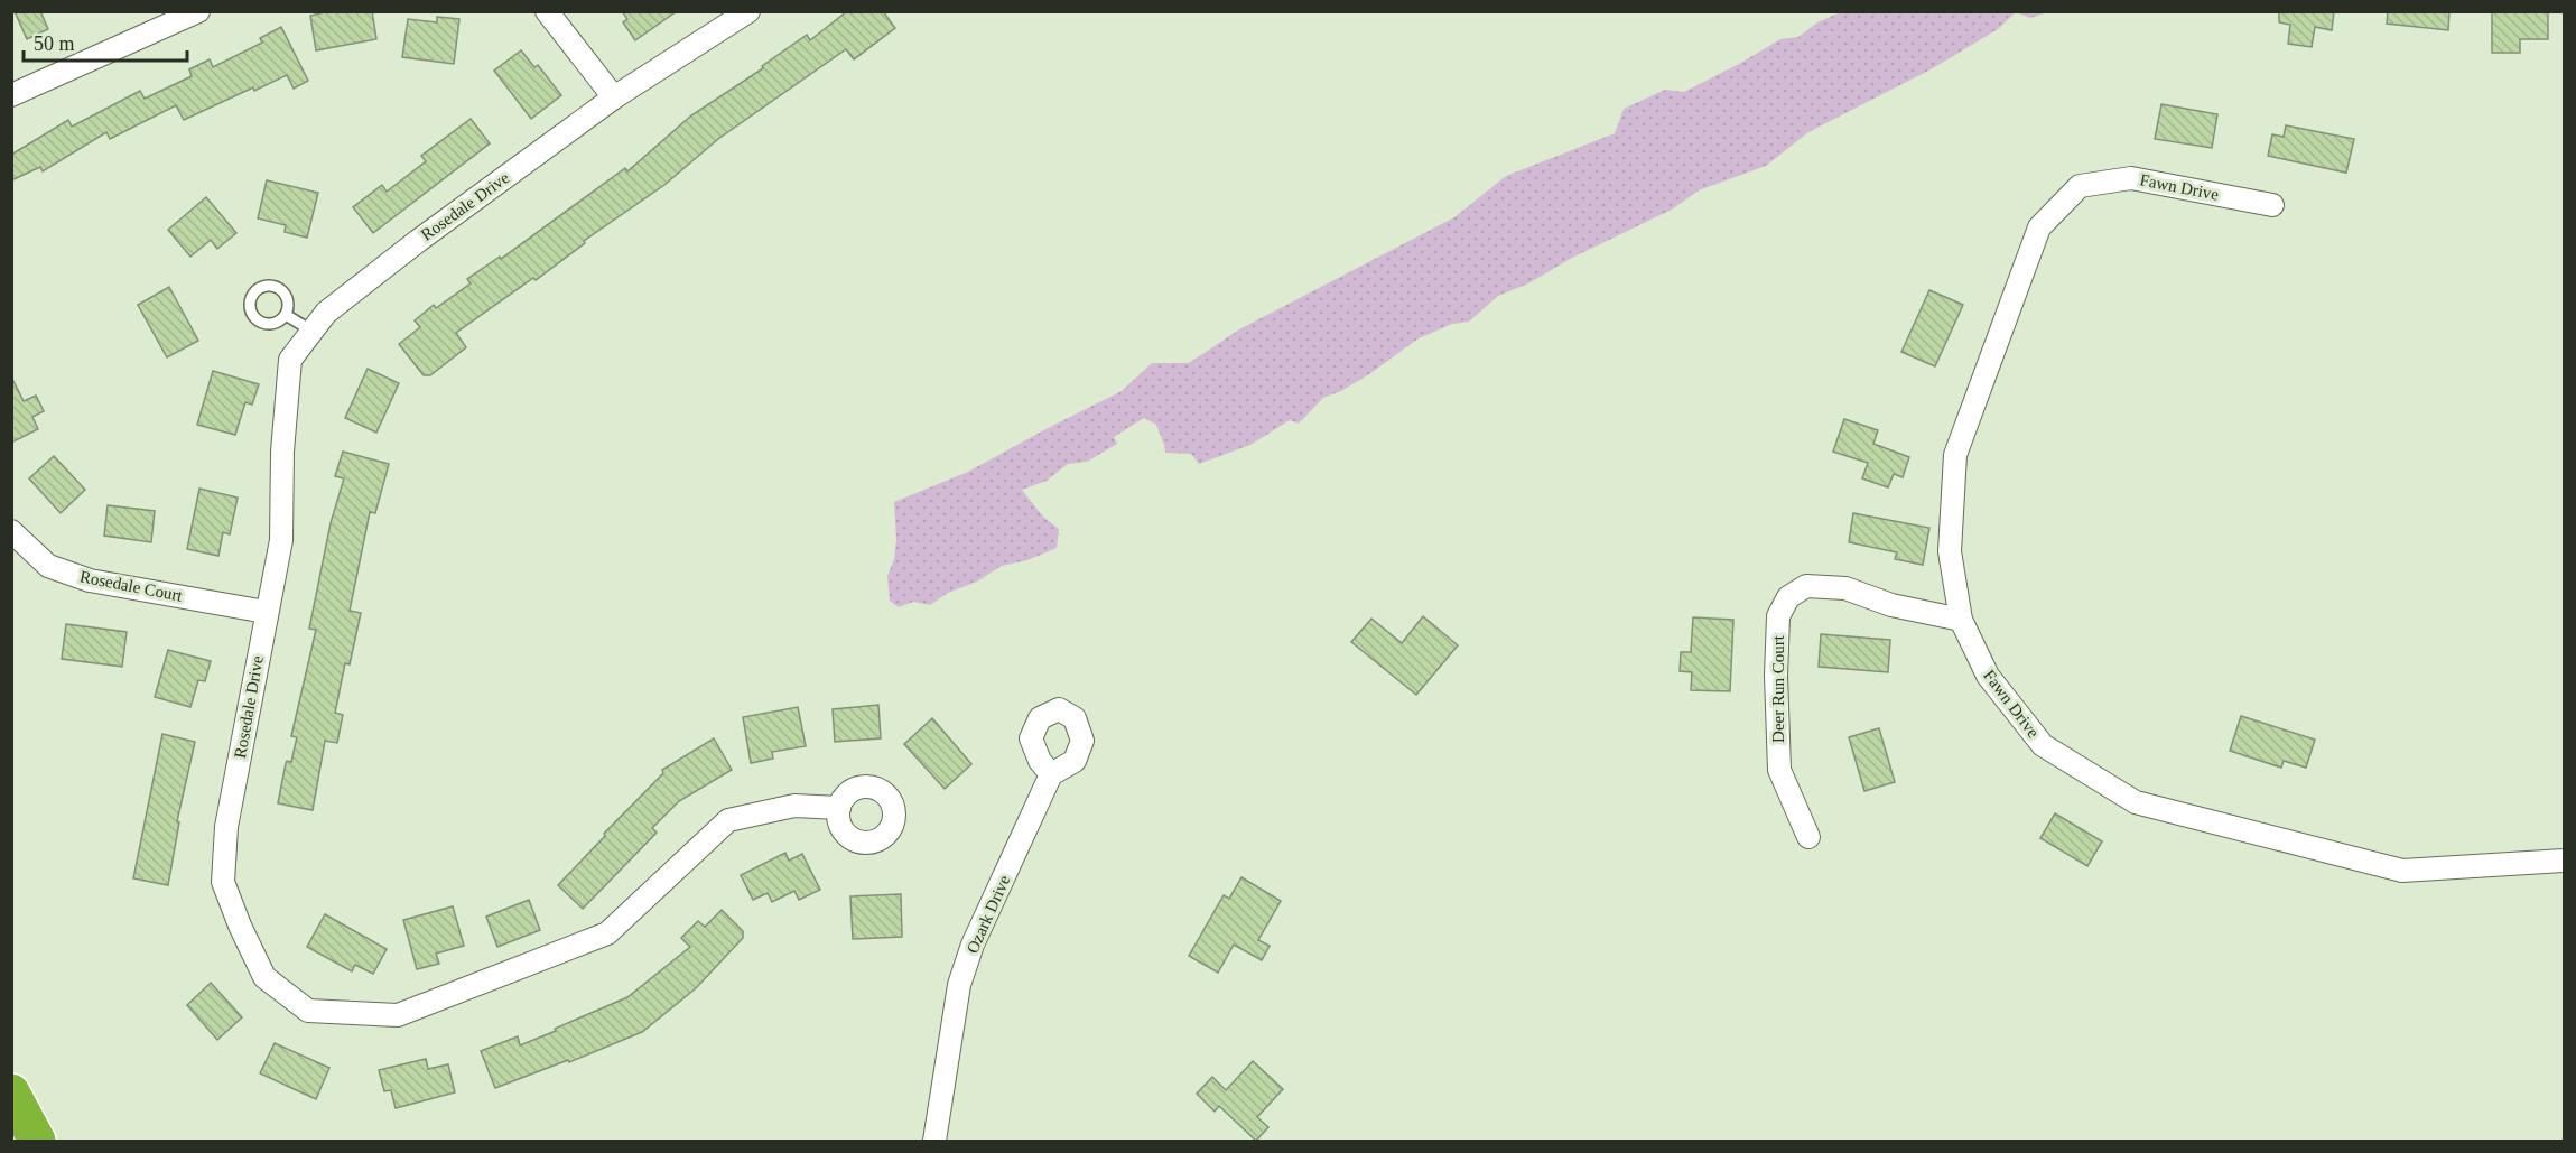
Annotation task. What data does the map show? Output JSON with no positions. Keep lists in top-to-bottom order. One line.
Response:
{"streets":{"street":["Fawn Drive","Rosedale Drive","Rosedale Court","Deer Run Court","Ozark Drive"]},"crossings":[["Fawn Drive","Deer Run Court"],["Rosedale Drive","Rosedale Court"]],"scale_bar":"50 m"}
